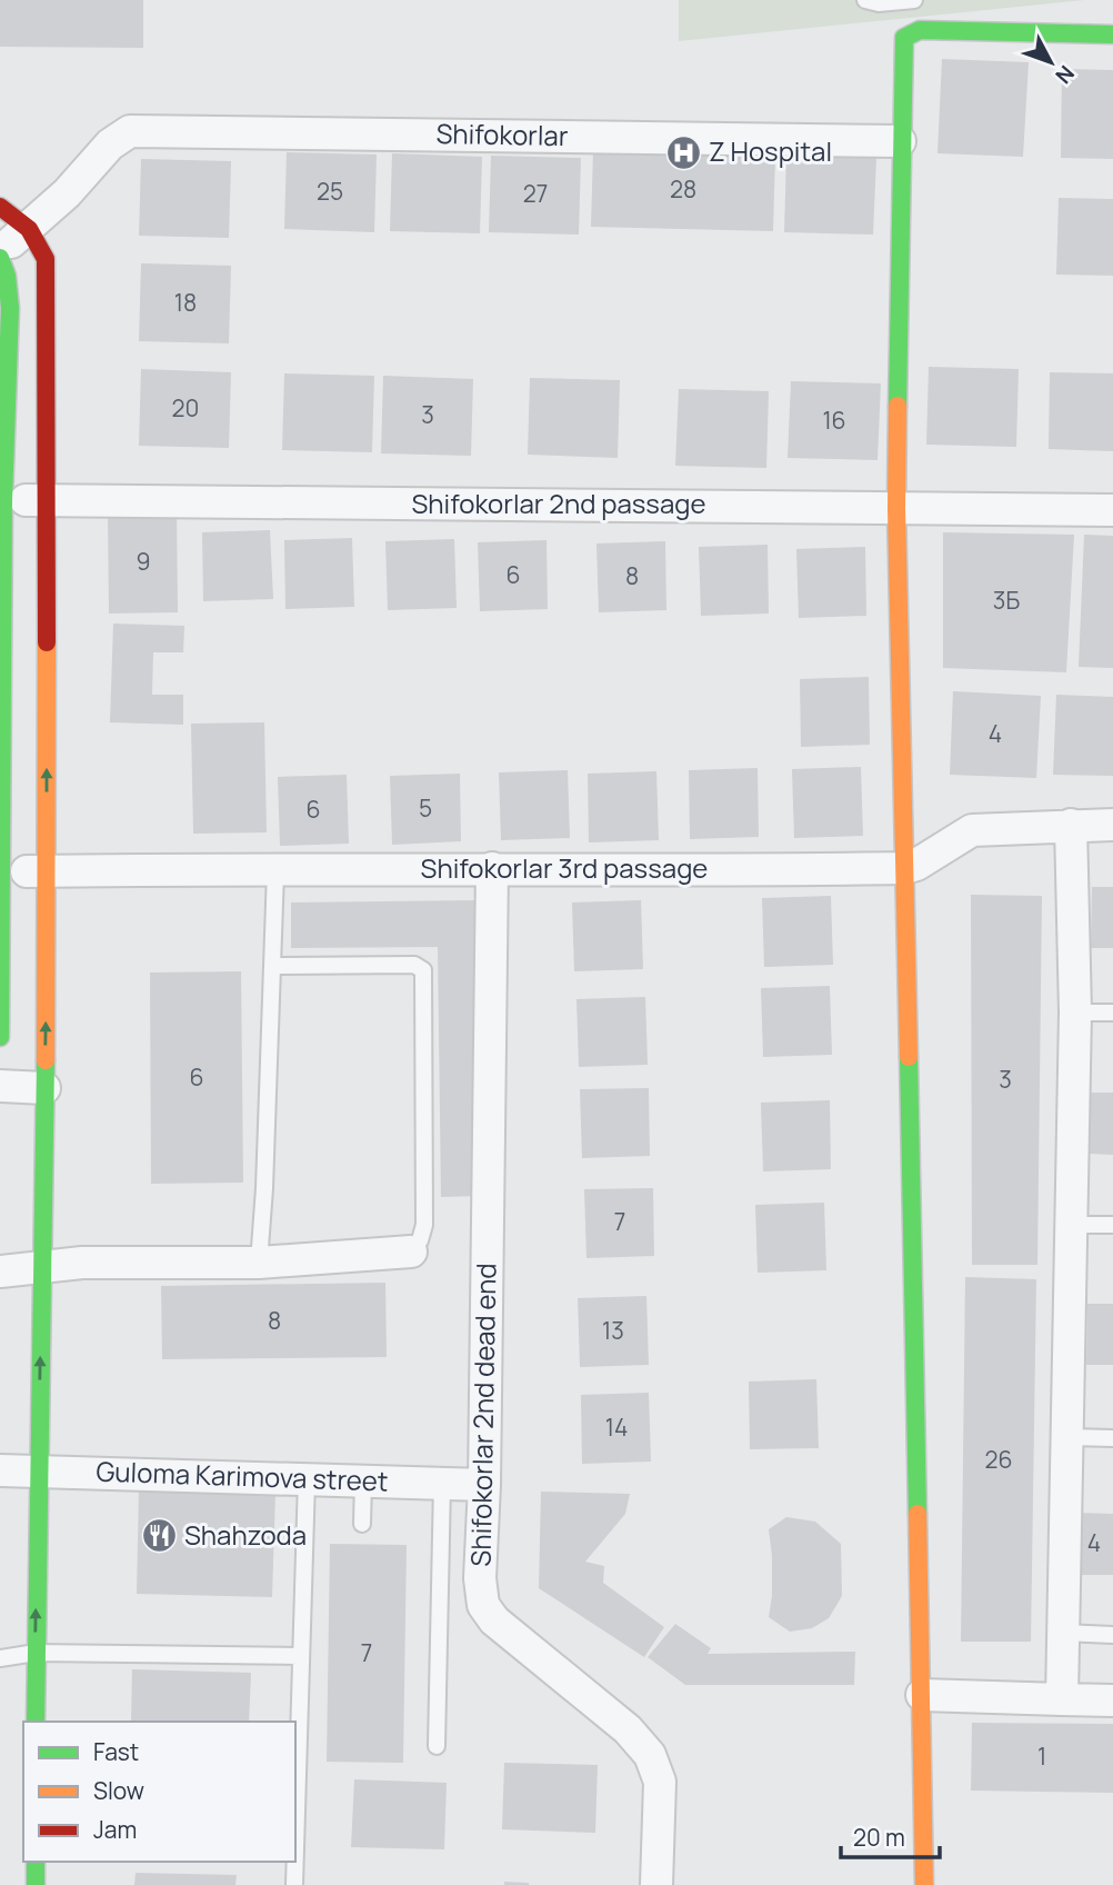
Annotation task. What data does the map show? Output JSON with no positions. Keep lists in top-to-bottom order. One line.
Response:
{"streets":{"street":["Shifokorlar","Shifokorlar 2nd passage","Shifokorlar 3rd passage","Shifokorlar 2nd dead end","Guloma Karimova street"]},"crossings":[["Shifokorlar 3rd passage","Shifokorlar 2nd dead end"],["Shifokorlar 2nd dead end","Guloma Karimova street"]],"places":{"hospital":["Z Hospital"],"restaurant":["Shahzoda"]},"house_numbers":["28","25","27","18","20","3","16","9","6","8","3Б","4","5","6","6","3","7","8","13","14","26","4","7","1"],"legend":["Fast","Slow","Jam"],"scale_bar":"20 m","north":"bottom right"}
